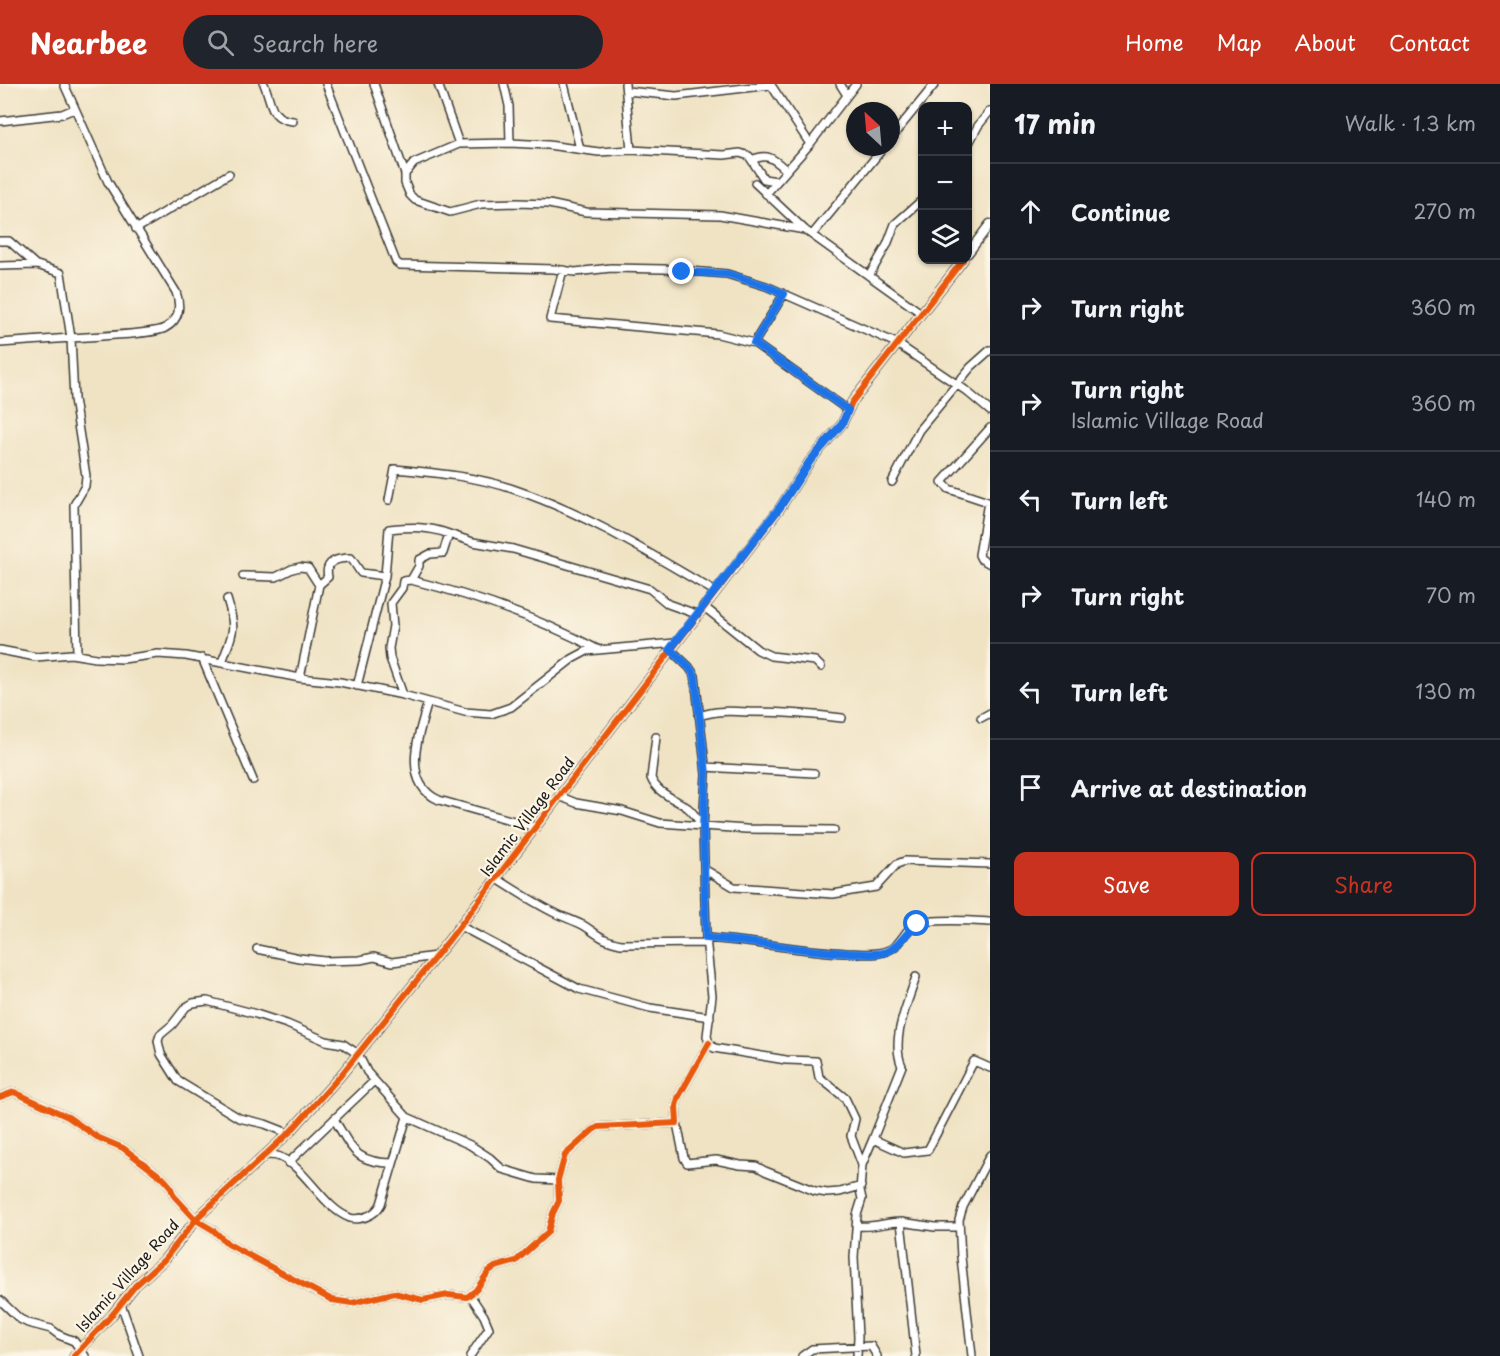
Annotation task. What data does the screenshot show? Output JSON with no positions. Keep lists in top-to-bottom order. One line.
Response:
{"streets":{"street":["Islamic Village Road"]},"north":"top left","page":{"header":"Nearbee","search":"Search here","nav":["Home","Map","About","Contact"],"heading":["17 min","Walk · 1.3 km"],"map_buttons":["+","−"],"list":[["Continue","270 m"],["Turn right","360 m"],["Turn right","Islamic Village Road","360 m"],["Turn left","140 m"],["Turn right","70 m"],["Turn left","130 m"],"Arrive at destination"],"buttons":["Save","Share"]}}
